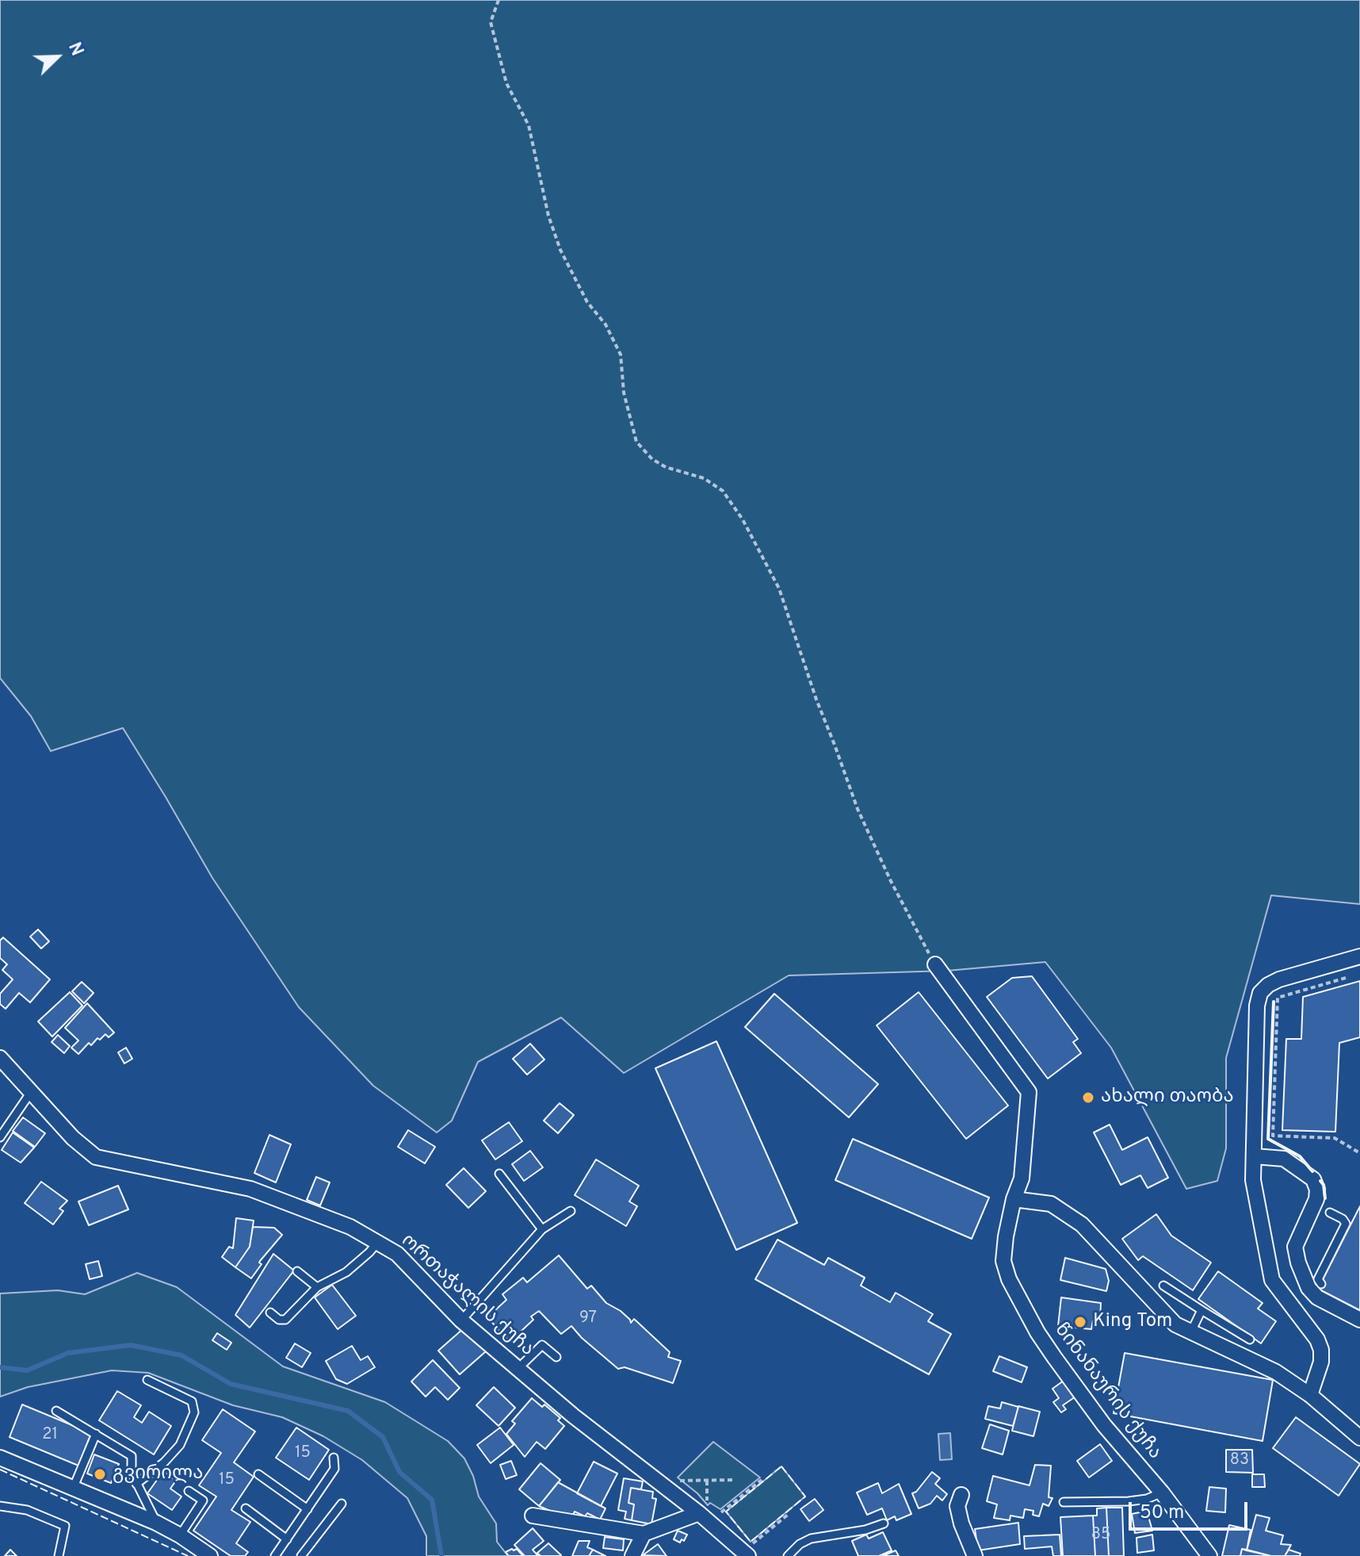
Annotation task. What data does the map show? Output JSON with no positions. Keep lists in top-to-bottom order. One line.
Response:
{"streets":{"street":["ორთაჭალის ქუჩა","წინანაურის ქუჩა"]},"places":["ახალი თაობა","King Tom","გვირილა"],"house_numbers":["97","21","15","83","15","85"],"scale_bar":"50 m","north":"top right"}
